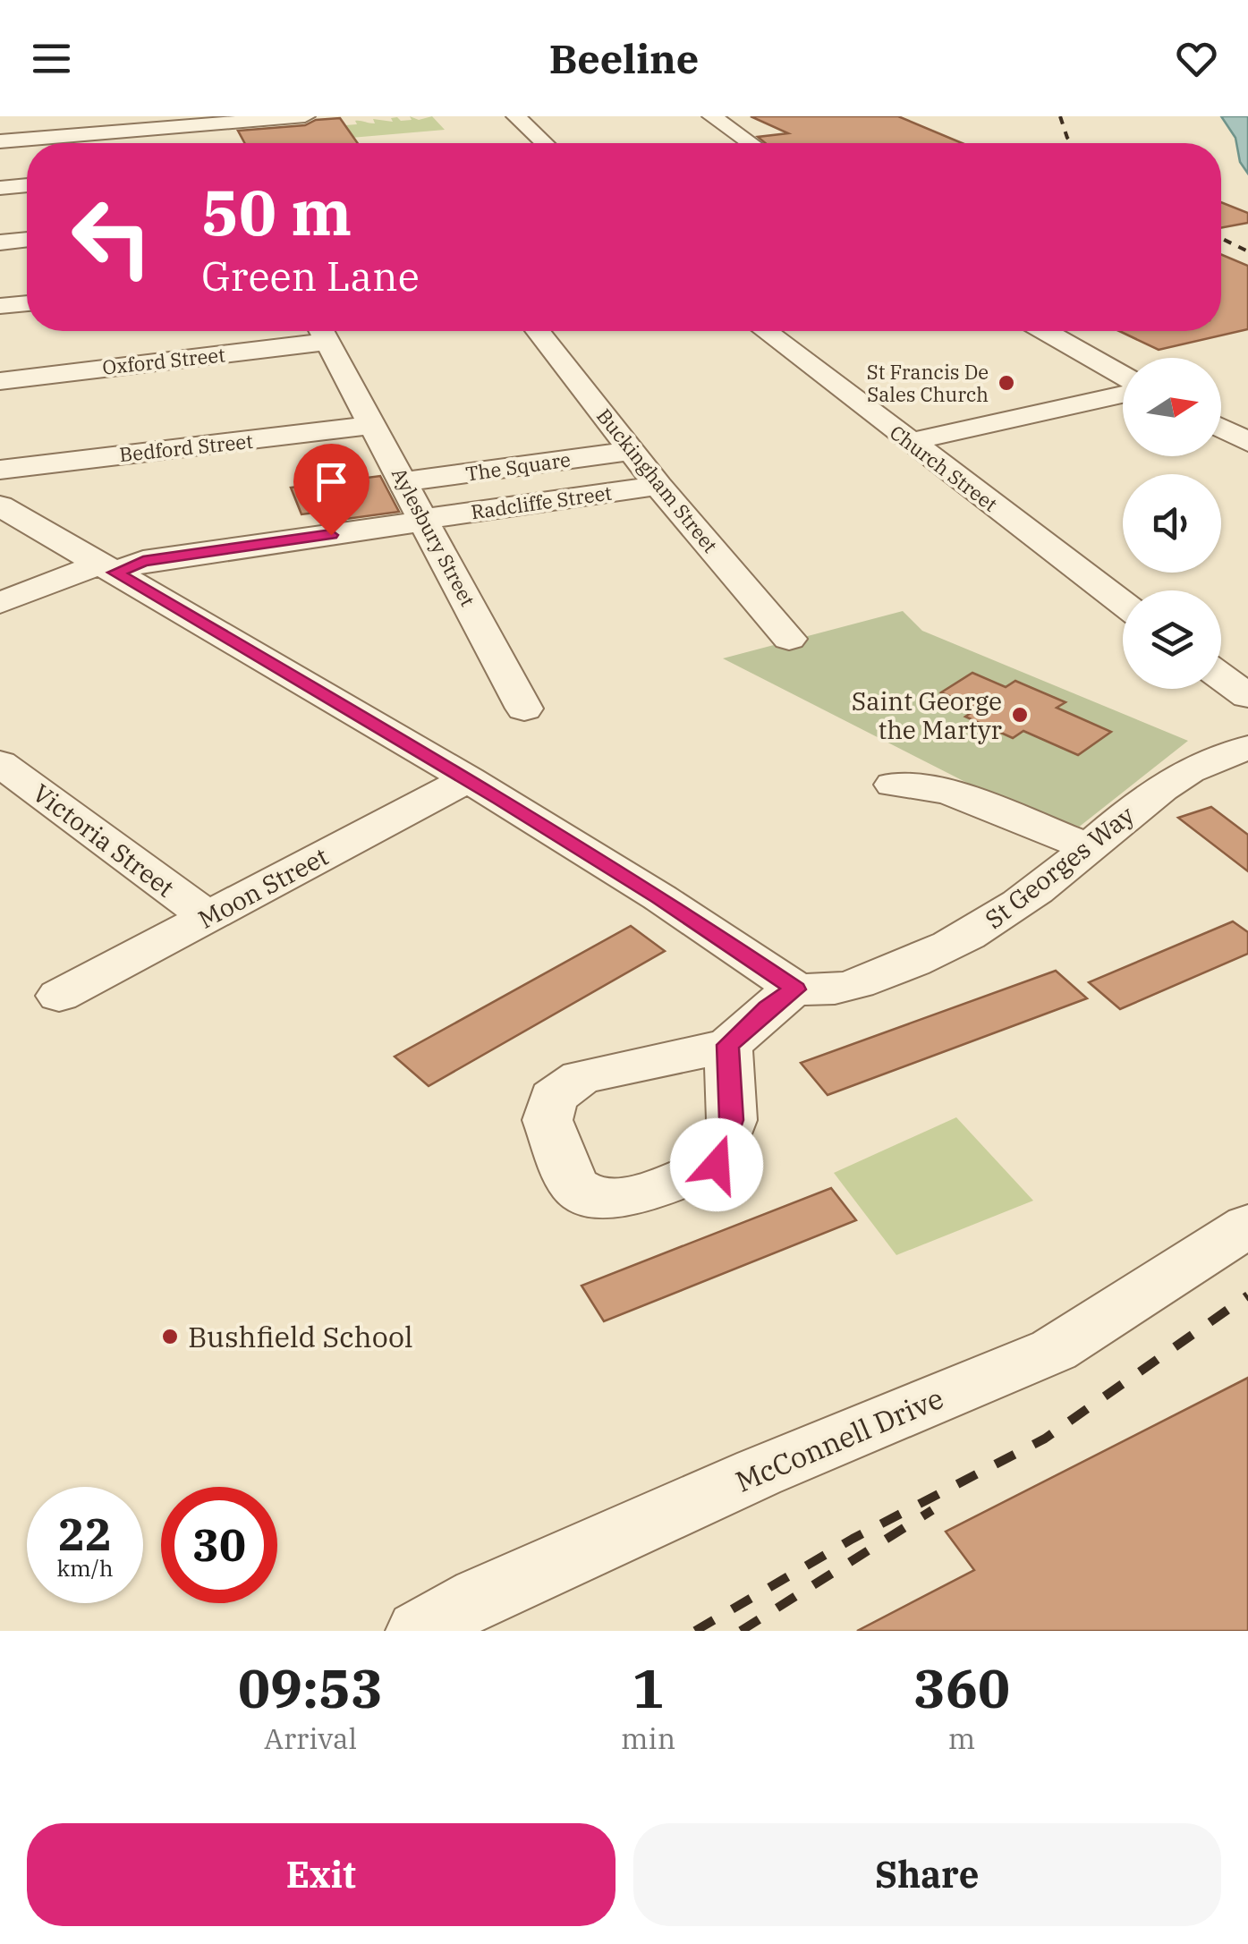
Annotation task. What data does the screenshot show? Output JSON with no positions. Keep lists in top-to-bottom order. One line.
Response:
{"streets":{"street":["Oxford Street","Bedford Street","The Square","Church Street","Buckingham Street","Radcliffe Street","Aylesbury Street","Victoria Street","St Georges Way","Moon Street","McConnell Drive"]},"crossings":[["Oxford Street","Aylesbury Street"],["Bedford Street","Aylesbury Street"],["The Square","Buckingham Street"],["The Square","Aylesbury Street"],["Buckingham Street","Radcliffe Street"],["Radcliffe Street","Aylesbury Street"],["Victoria Street","Moon Street"]],"places":["St Francis De Sales Church","Saint George the Martyr","Bushfield School"],"north":"right","page":{"header":"Beeline","turn":["50 m","Green Lane"],"speed":"22 km/h","limit":"30","eta":["09:53","Arrival","1","min","360","m"],"buttons":["Exit","Share"]}}
